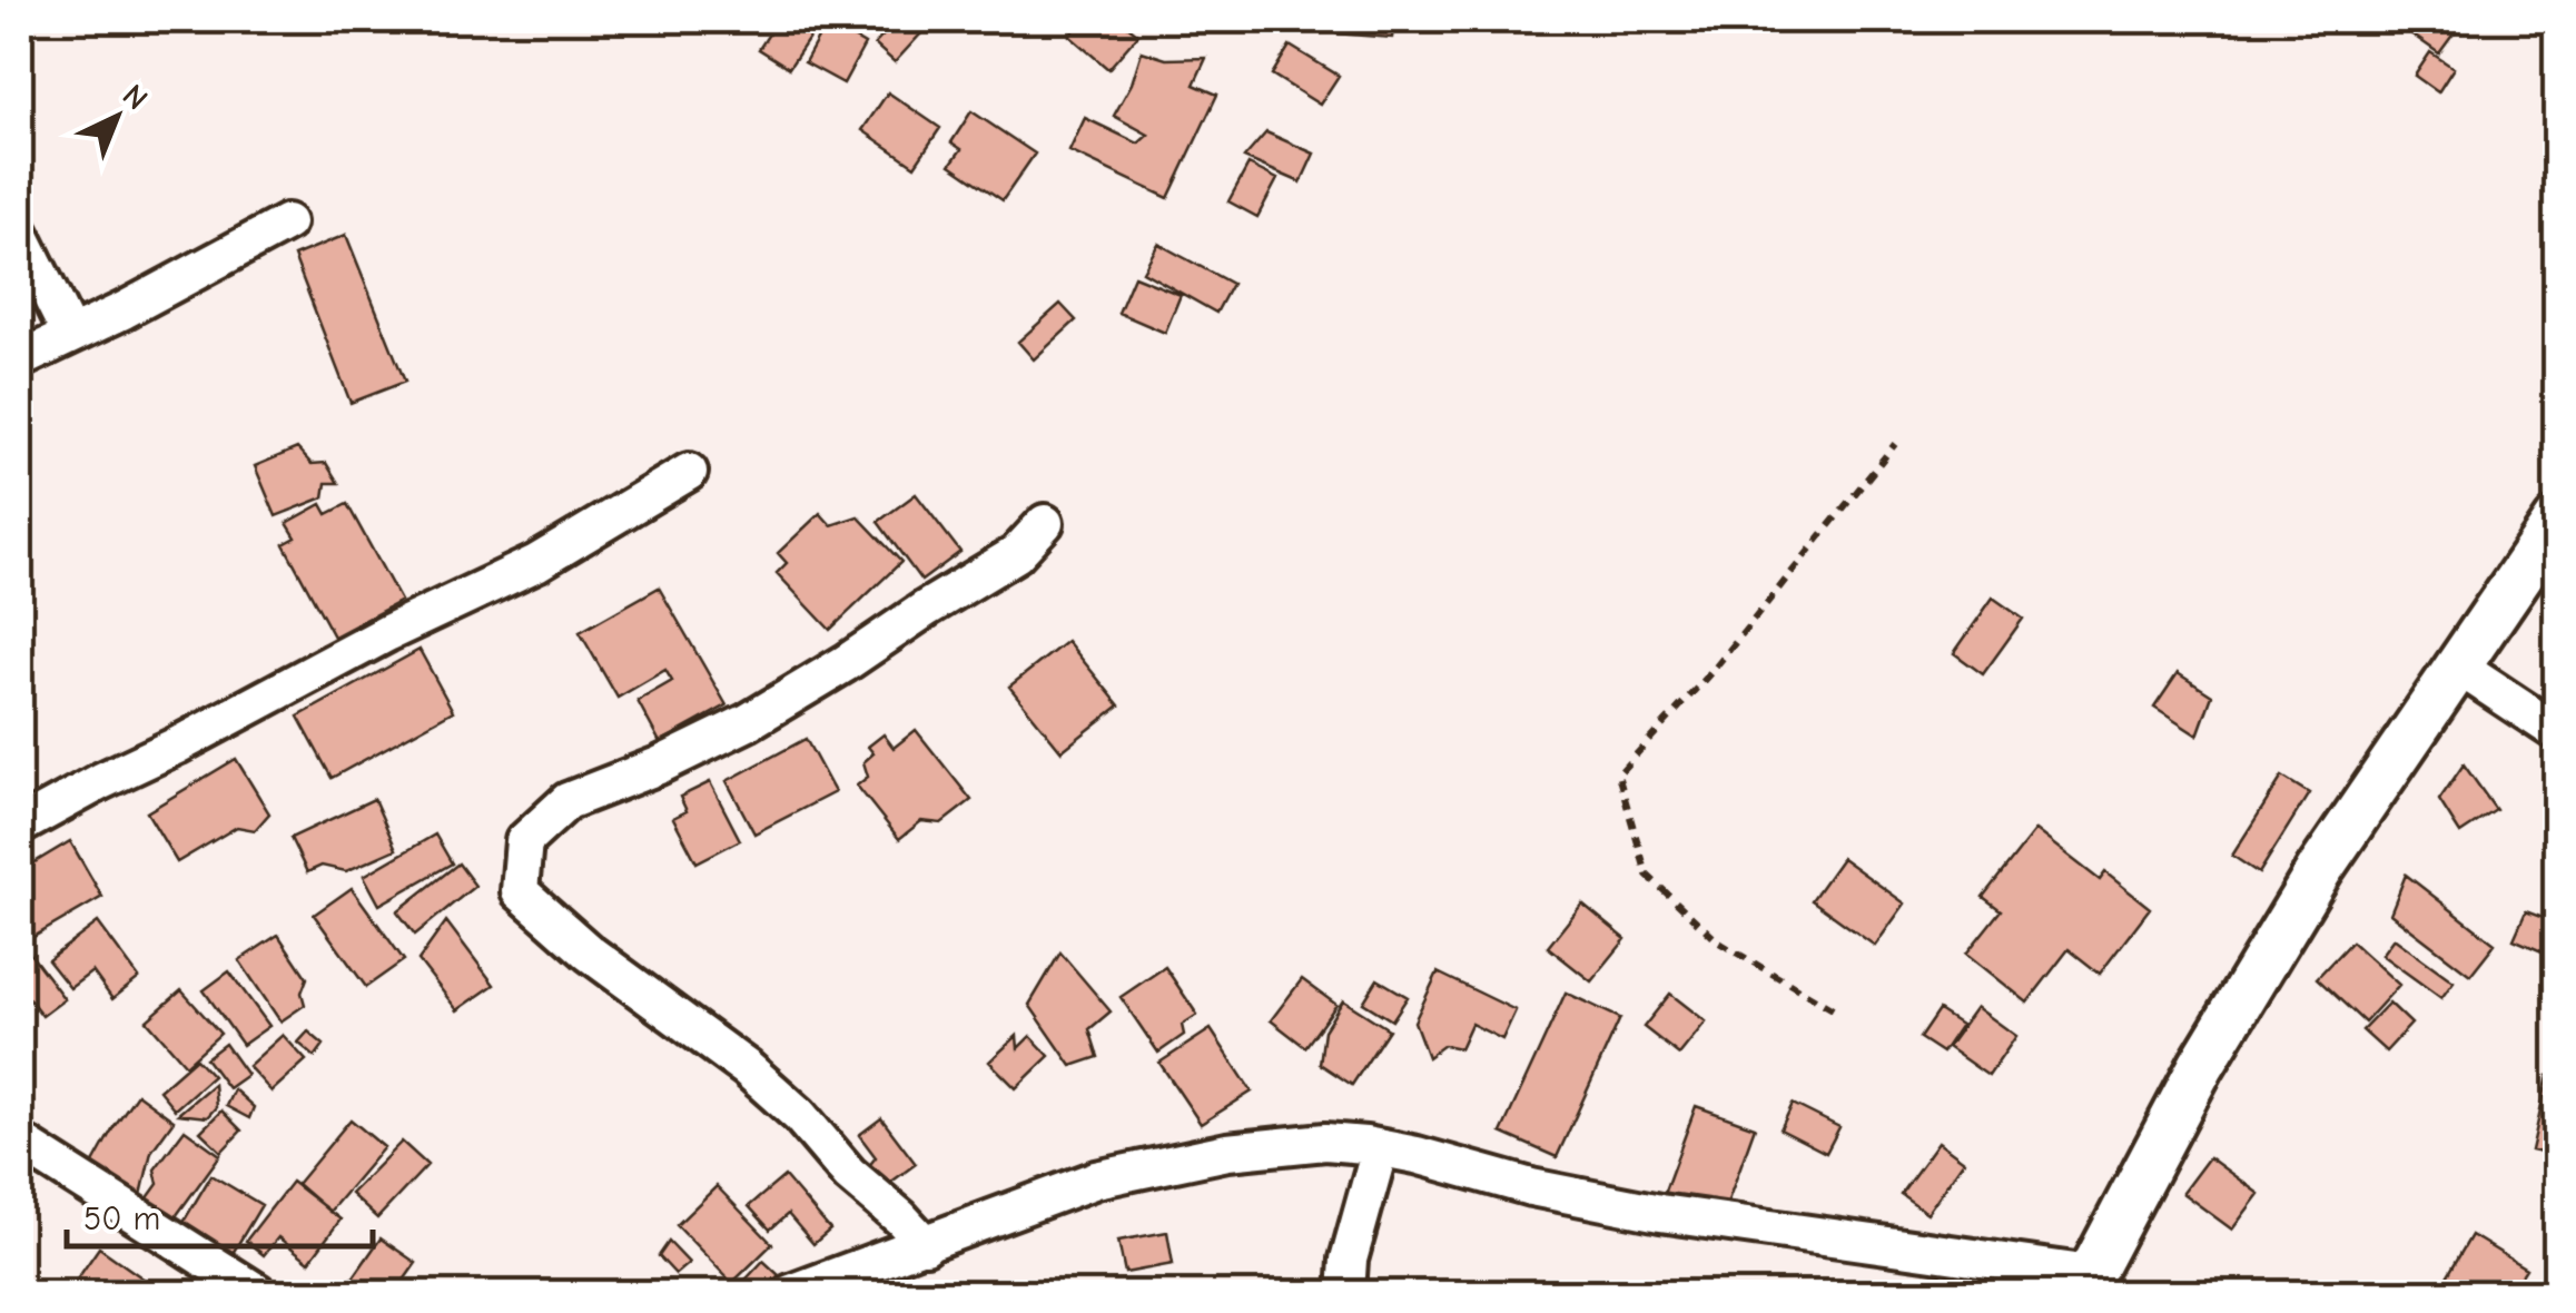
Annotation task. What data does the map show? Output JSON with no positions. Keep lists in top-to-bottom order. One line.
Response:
{"scale_bar":"50 m","north":"top right"}
